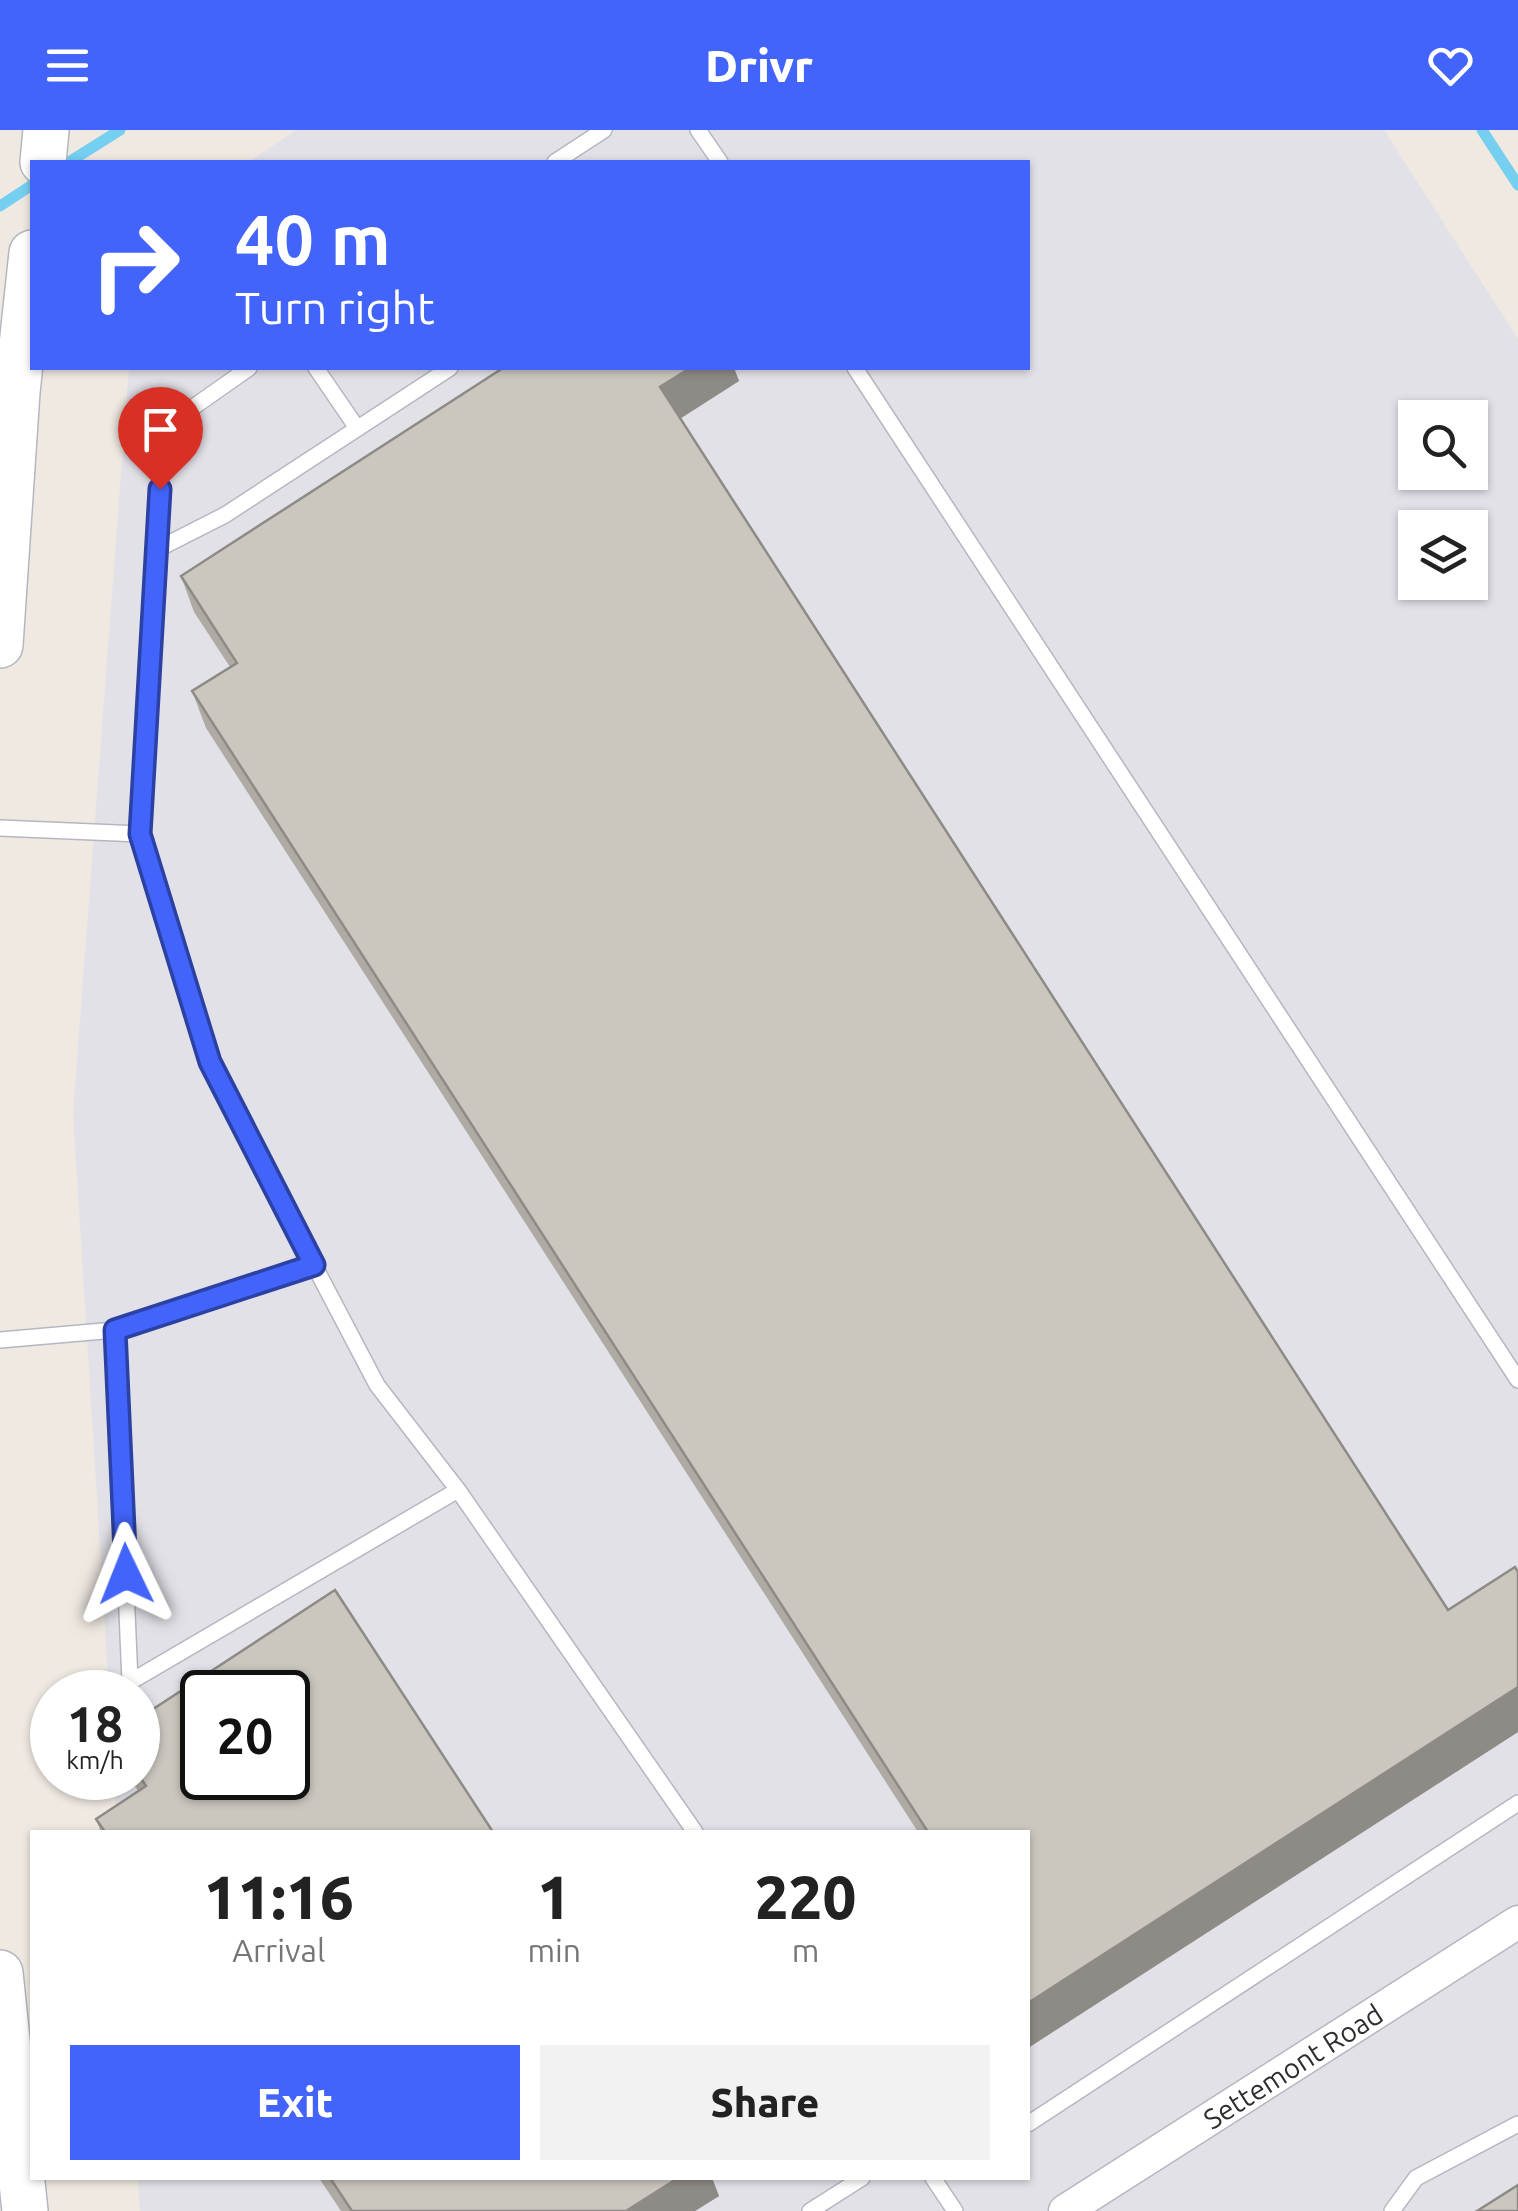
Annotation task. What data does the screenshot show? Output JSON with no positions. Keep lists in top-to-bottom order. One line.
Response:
{"streets":{"street":["Settemont Road"]},"page":{"header":"Drivr","turn":["40 m","Turn right"],"speed":"18 km/h","limit":"20","eta":["11:16","Arrival","1","min","220","m"],"buttons":["Exit","Share"]}}
